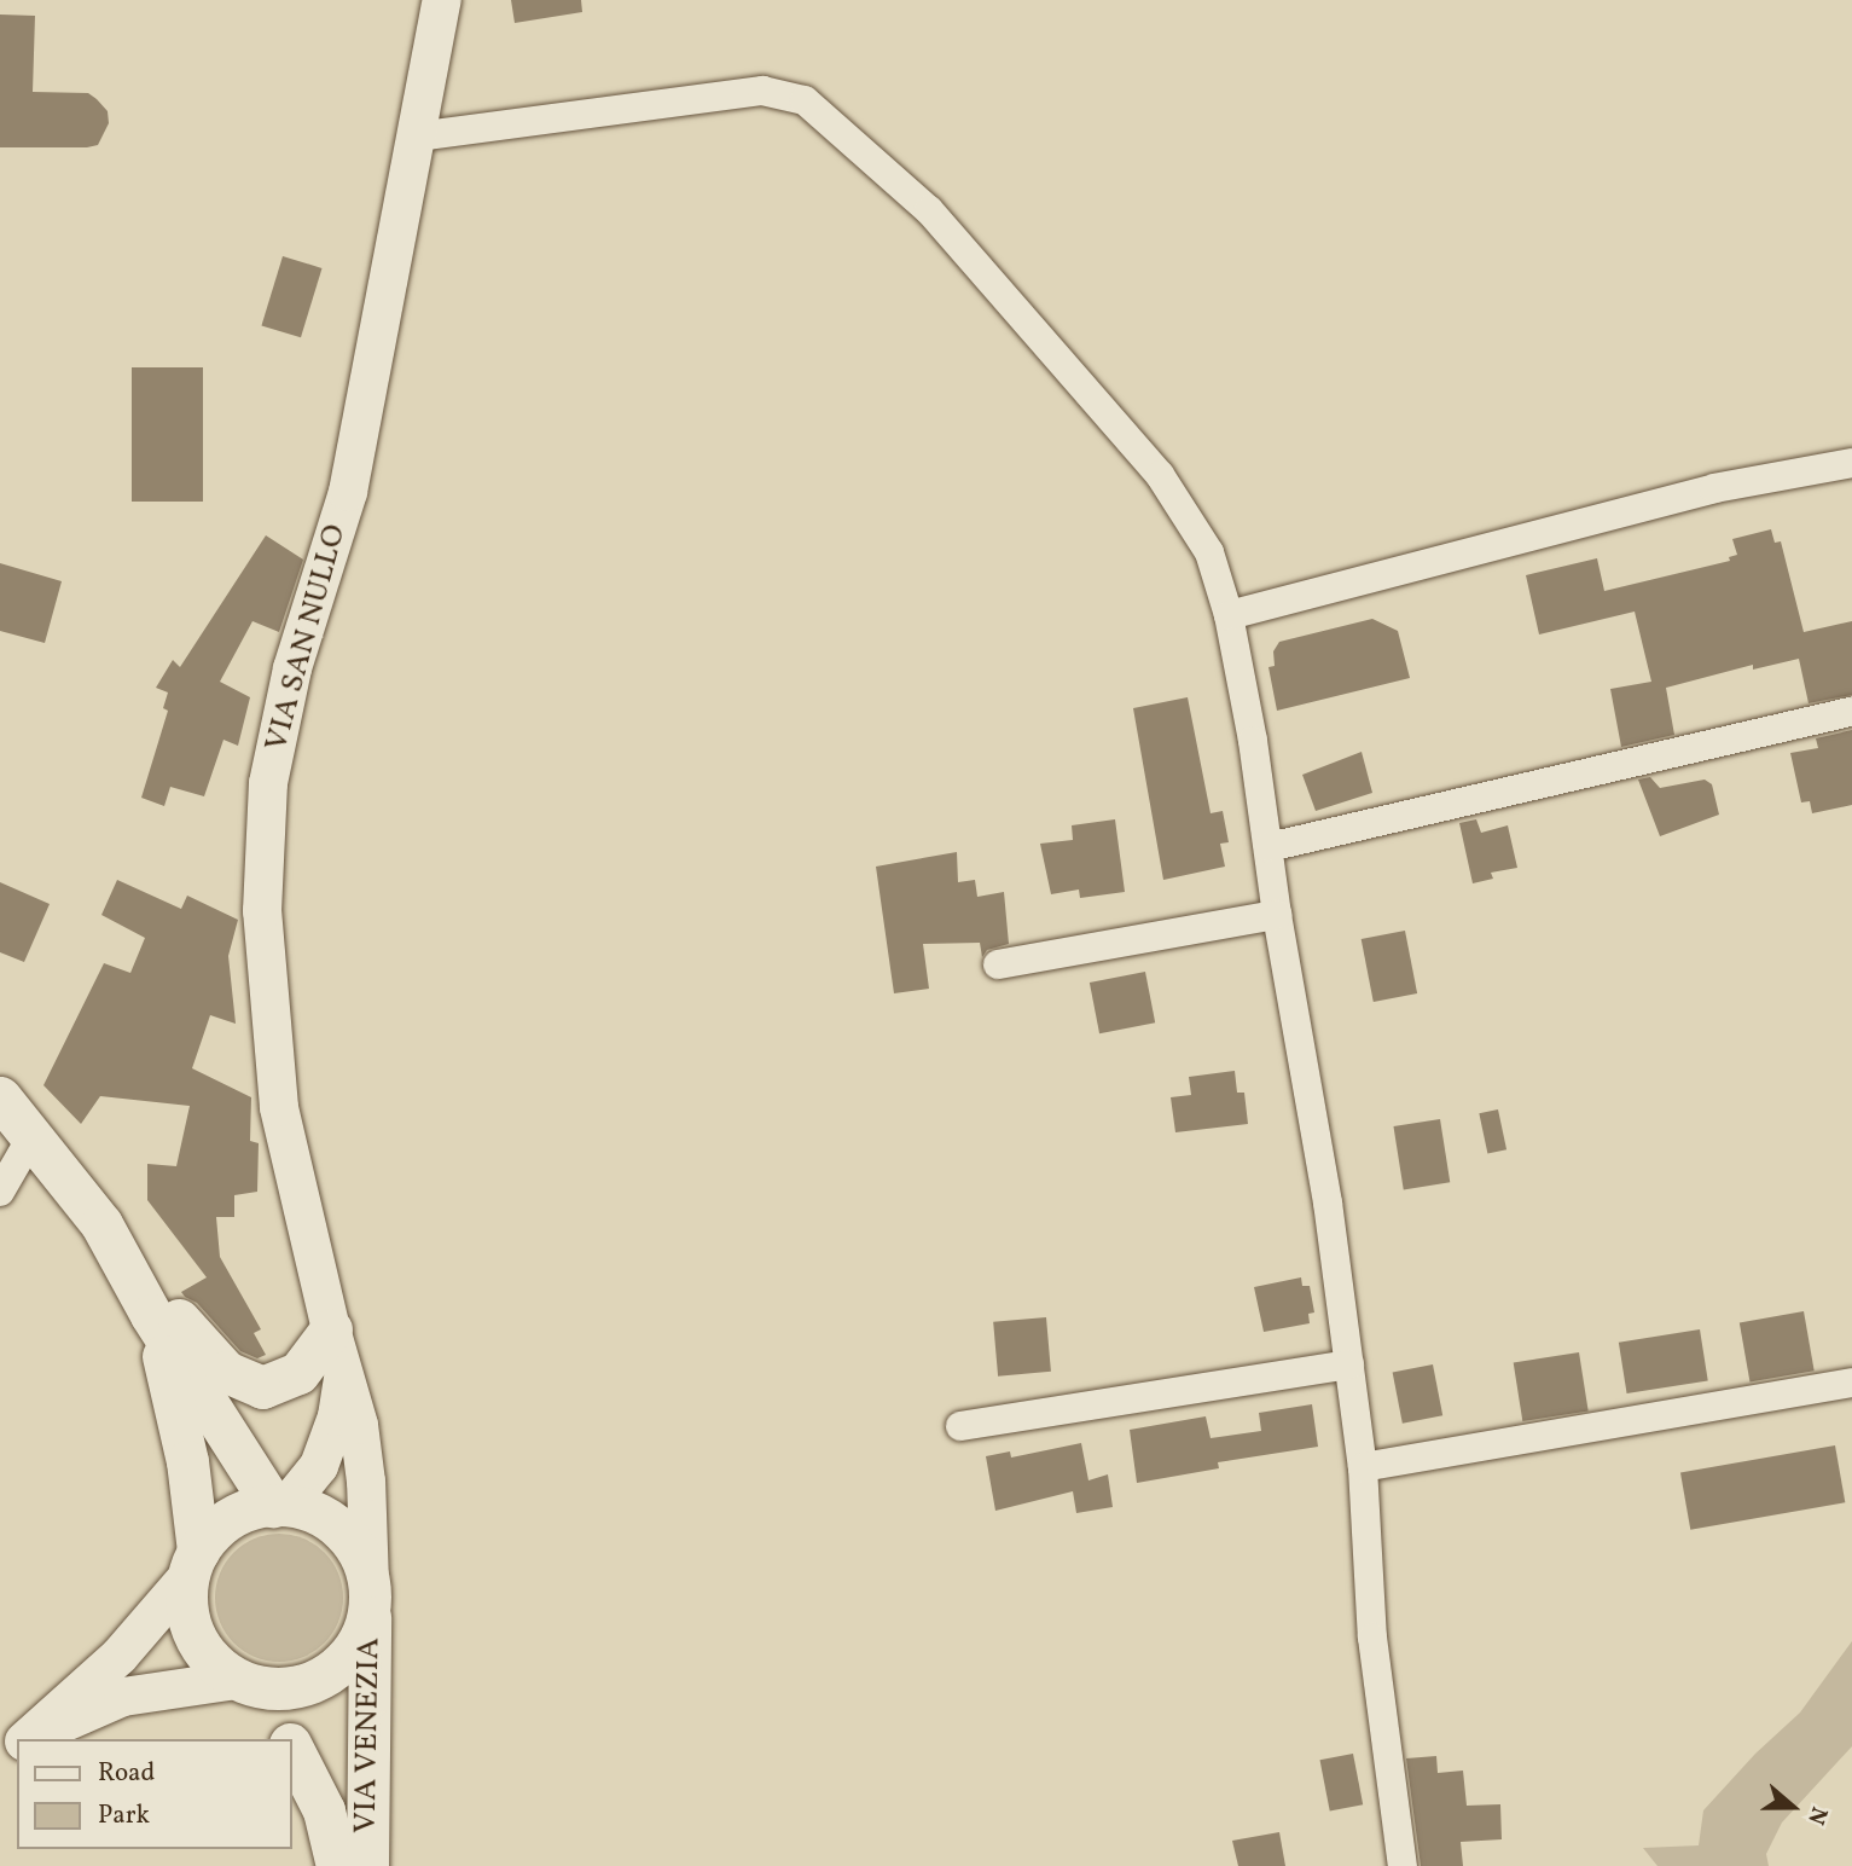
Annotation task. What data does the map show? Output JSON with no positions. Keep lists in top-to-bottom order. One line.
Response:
{"streets":{"main road":["VIA VENEZIA"],"street":["VIA SAN NULLO"]},"crossings":[["VIA SAN NULLO","VIA VENEZIA"]],"legend":["Road","Park"],"north":"right"}
